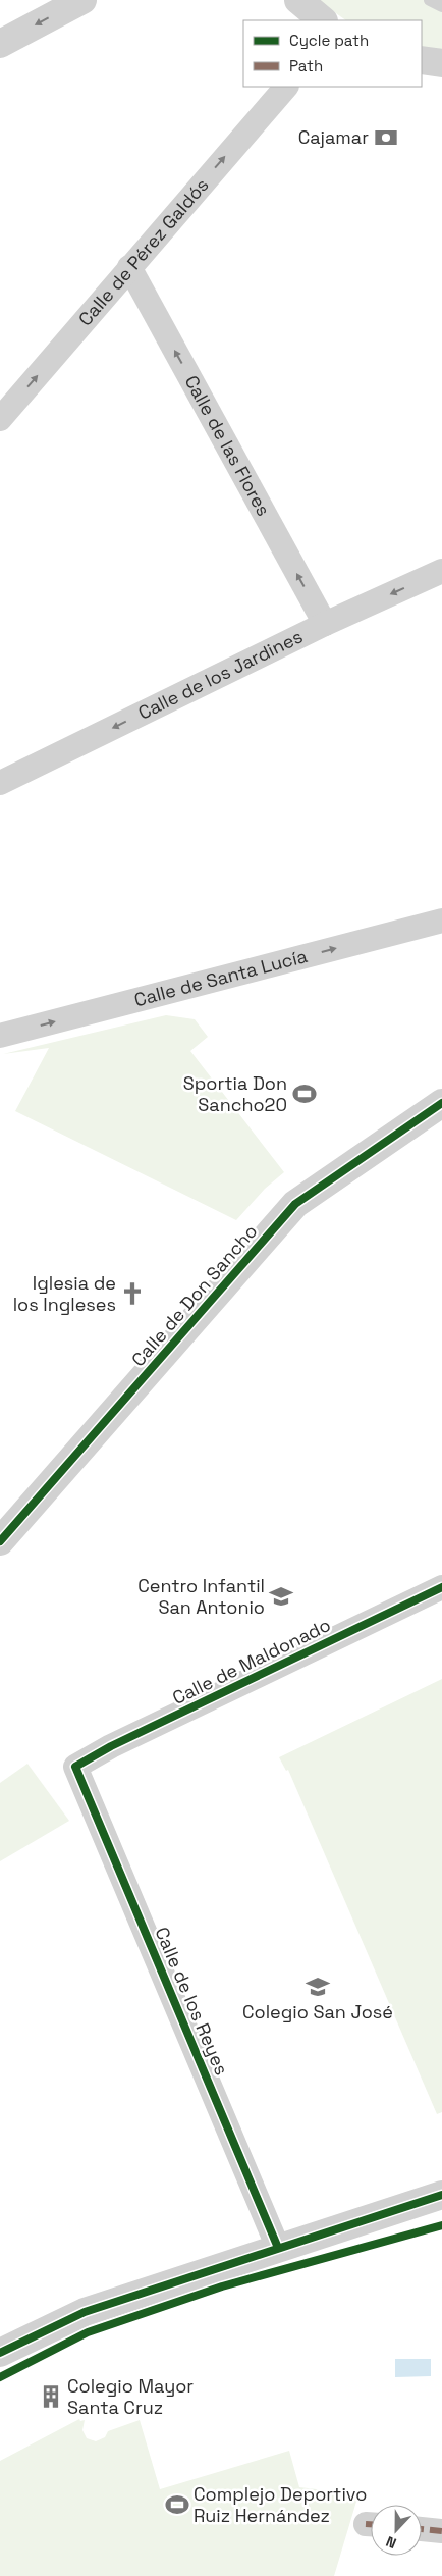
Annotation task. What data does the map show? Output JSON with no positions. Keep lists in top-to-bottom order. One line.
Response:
{"streets":{"street":["Calle de Pérez Galdós","Calle de las Flores","Calle de los Jardines","Calle de Santa Lucía","Calle de Don Sancho","Calle de Maldonado","Calle de los Reyes"]},"crossings":[["Calle de Pérez Galdós","Calle de las Flores"],["Calle de las Flores","Calle de los Jardines"],["Calle de Maldonado","Calle de los Reyes"]],"one_way":["Calle de Pérez Galdós","Calle de las Flores","Calle de los Jardines","Calle de Santa Lucía"],"places":{"bank":["Cajamar"],"sports":["Sportia Don Sancho20","Complejo Deportivo Ruiz Hernández"],"church":["Iglesia de los Ingleses"],"school or university":["Centro Infantil San Antonio","Colegio San José"],"building":["Colegio Mayor Santa Cruz"]},"legend":["Cycle path","Path"],"north":"bottom"}
